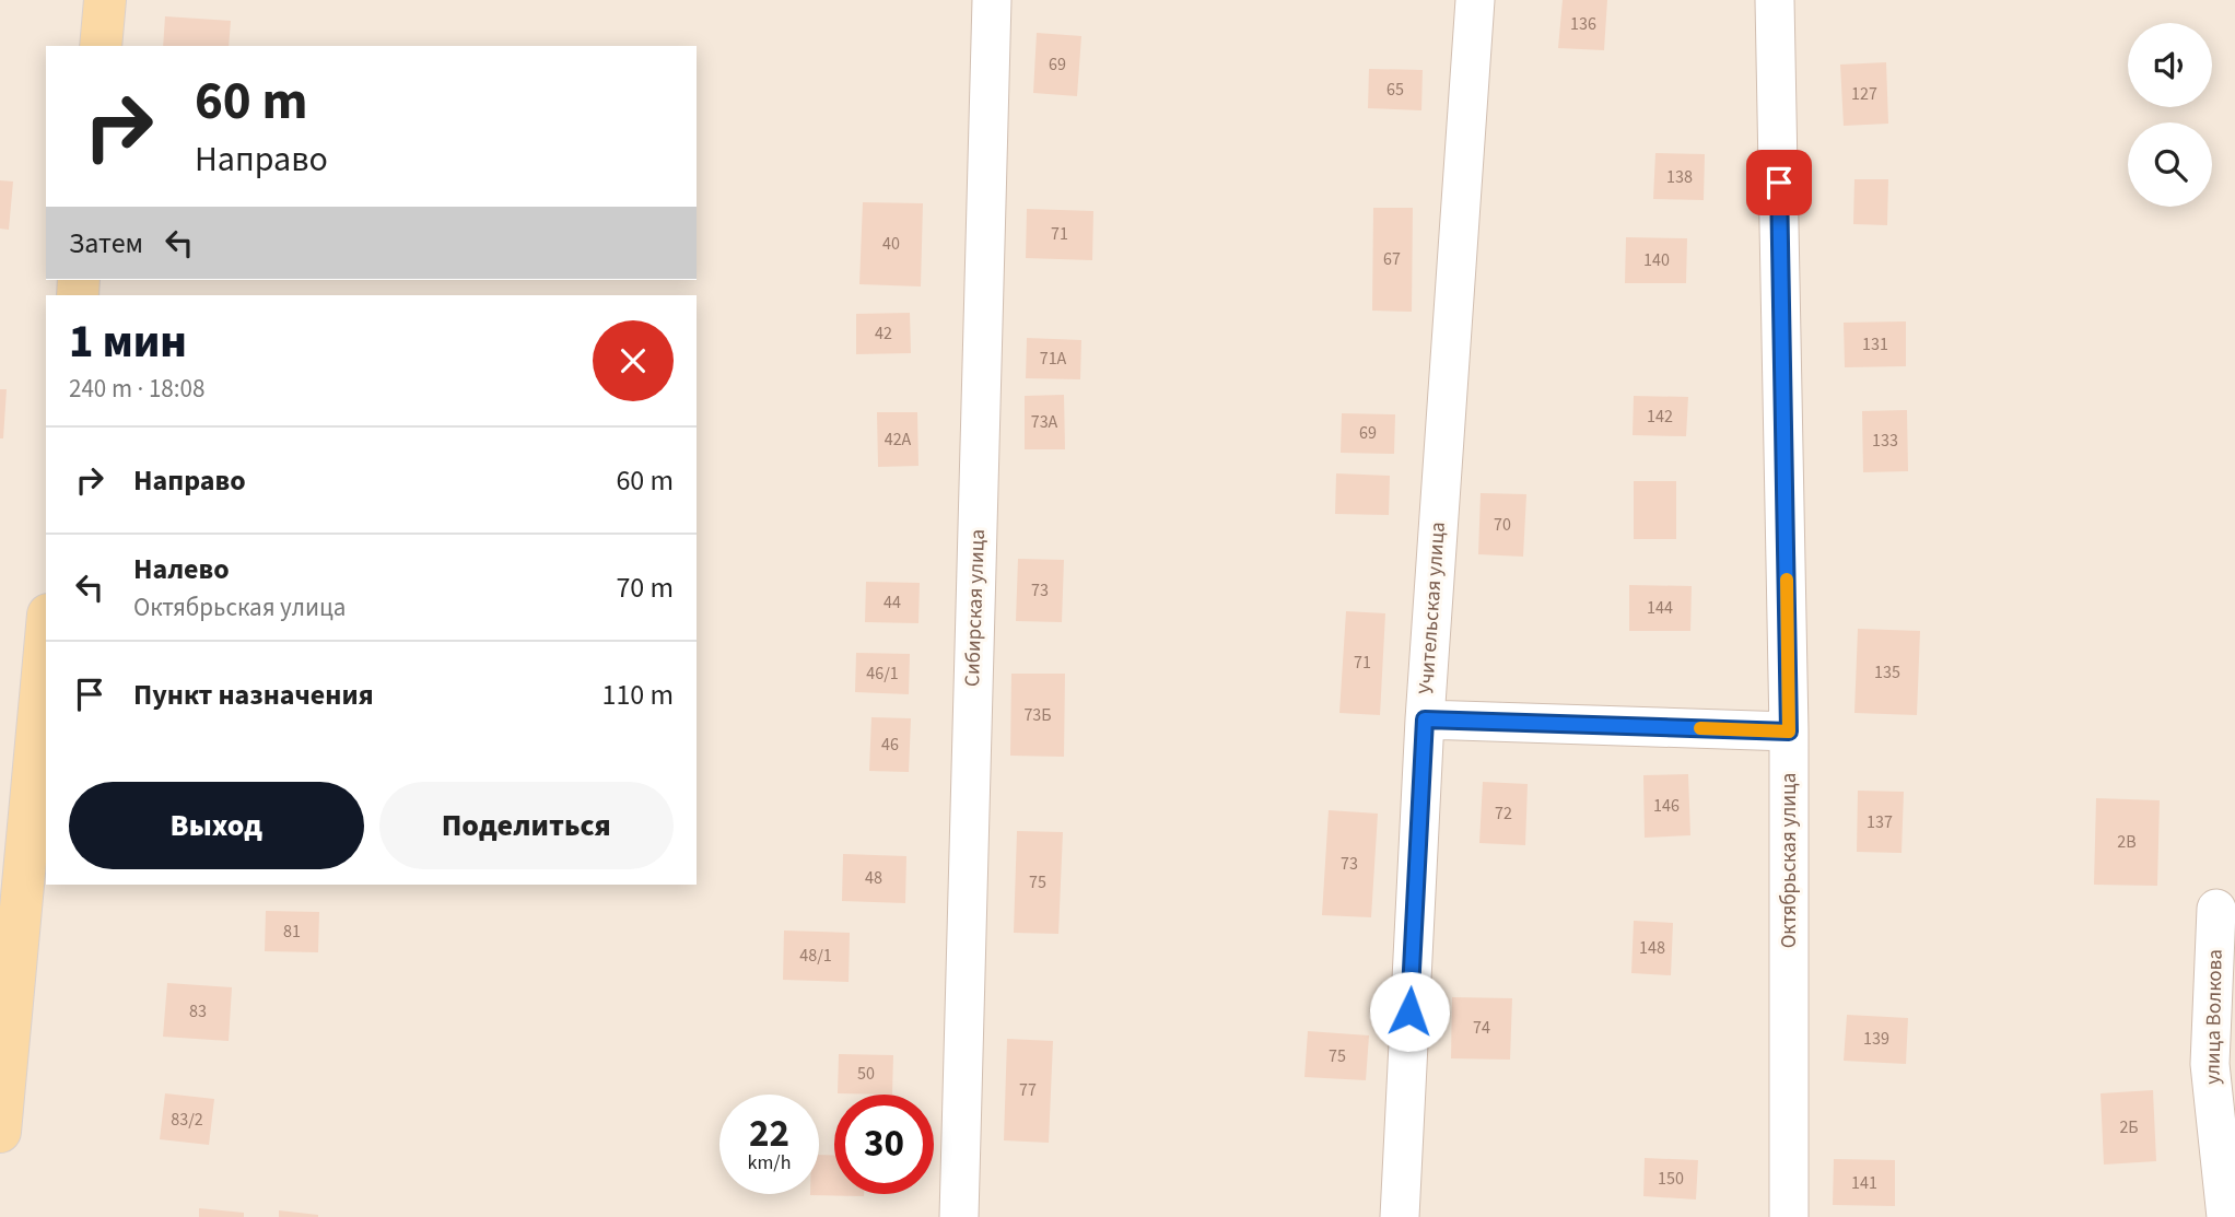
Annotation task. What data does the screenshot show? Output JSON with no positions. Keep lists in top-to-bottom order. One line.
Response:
{"streets":{"street":["Сибирская улица","Учительская улица","Октябрьская улица","улица Волкова"]},"house_numbers":["136","69","65","127","138","71","40","67","140","42","131","71А","142","73А","69","42А","133","70","73","44","144","71","135","46/1","73Б","46","146","72","137","2В","73","48","75","81","148","48/1","83","74","139","75","50","77","83/2","2Б","150","141"],"page":{"turn":["60 m","Направо"],"then":"Затем","heading":["1 мин","240 m · 18:08"],"list":[{"name":"Направо","value":"60 m"},{"name":"Налево","note":"Октябрьская улица","value":"70 m"},{"name":"Пункт назначения","value":"110 m"}],"buttons":["Выход","Поделиться"],"speed":"22 km/h","limit":"30"}}
